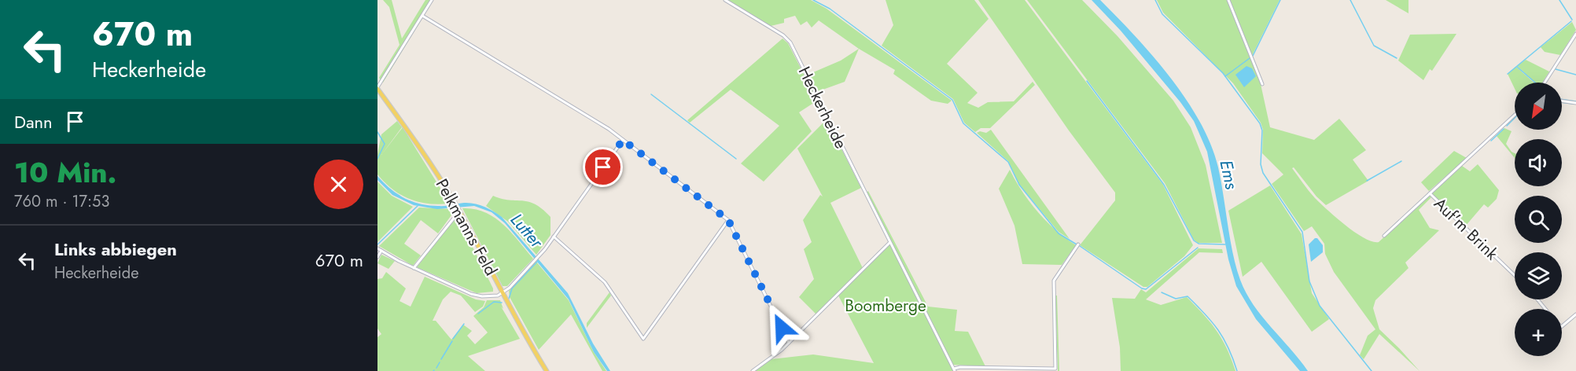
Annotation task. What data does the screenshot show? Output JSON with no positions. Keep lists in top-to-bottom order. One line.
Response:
{"streets":{"main road":["Pelkmanns Feld"],"street":["Heckerheide","Auf'm Brink"]},"water":["Ems","Lutter"],"parks":["Boomberge"],"north":"bottom left","page":{"turn":["670 m","Heckerheide"],"map_buttons":"+","then":"Dann","heading":["10 Min.","760 m · 17:53"],"list":[{"name":"Links abbiegen","note":"Heckerheide","value":"670 m"}]}}
